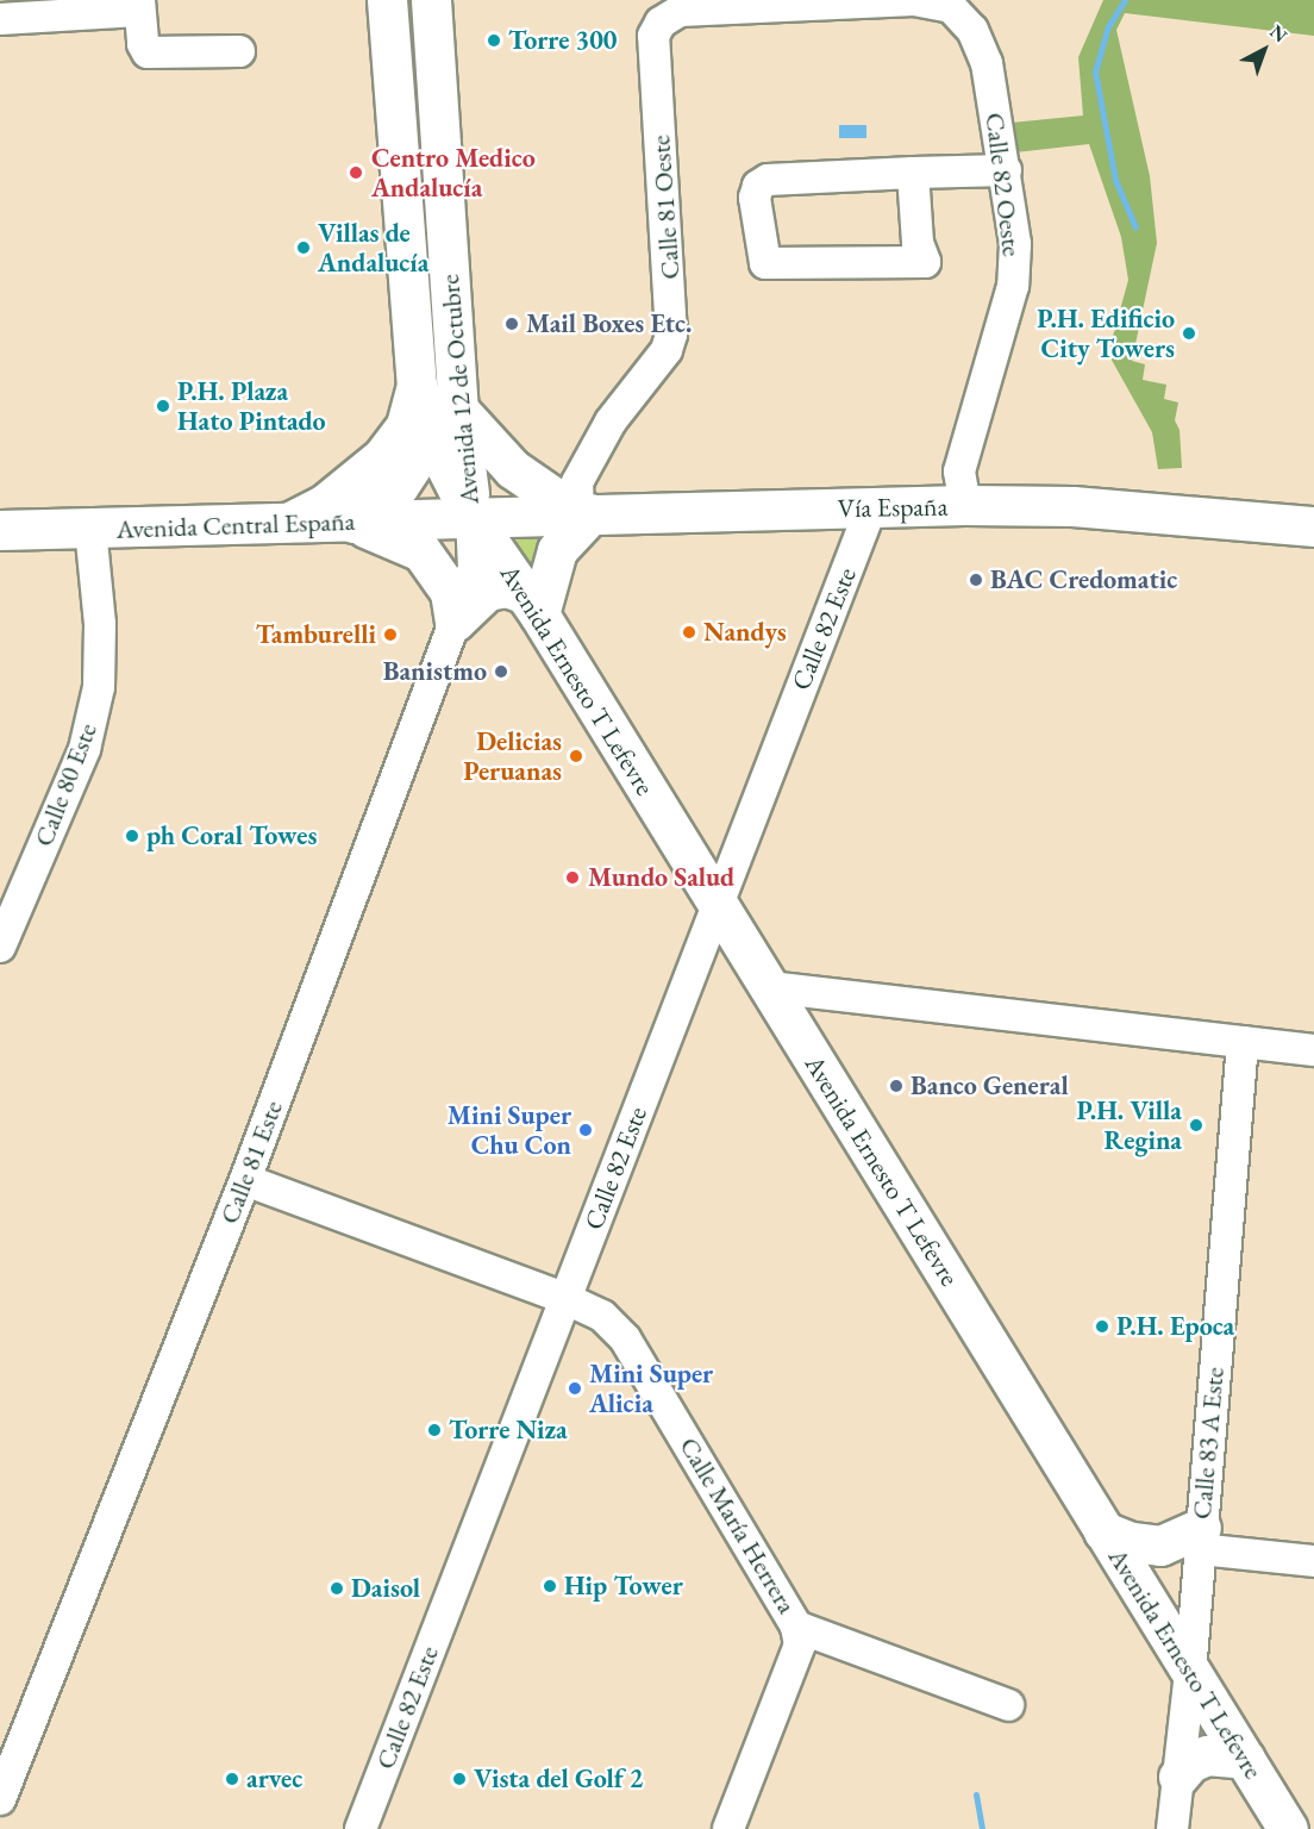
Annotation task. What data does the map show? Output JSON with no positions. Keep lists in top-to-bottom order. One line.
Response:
{"streets":{"main road":["Avenida 12 de Octubre","Vía España","Avenida Central España","Avenida Ernesto T Lefevre"],"street":["Calle 82 Oeste","Calle 81 Oeste","Calle 82 Este","Calle 80 Este","Calle 81 Este","Calle 83 A Este","Calle María Herrera"]},"crossings":[["Calle 82 Oeste","Calle 81 Oeste"],["Calle 82 Oeste","Vía España"],["Calle 81 Oeste","Vía España"],["Avenida 12 de Octubre","Vía España"],["Avenida 12 de Octubre","Avenida Central España"],["Avenida 12 de Octubre","Avenida Ernesto T Lefevre"],["Avenida 12 de Octubre","Calle 81 Este"],["Vía España","Avenida Central España"],["Vía España","Calle 82 Este"],["Vía España","Avenida Ernesto T Lefevre"],["Vía España","Calle 81 Este"],["Avenida Central España","Avenida Ernesto T Lefevre"],["Avenida Central España","Calle 80 Este"],["Avenida Central España","Calle 81 Este"],["Calle 82 Este","Avenida Ernesto T Lefevre"],["Calle 82 Este","Calle María Herrera"],["Avenida Ernesto T Lefevre","Calle 81 Este"],["Avenida Ernesto T Lefevre","Calle 83 A Este"],["Calle 81 Este","Calle María Herrera"]],"places":["Torre 300","Centro Medico Andalucía","Villas de Andalucía","Mail Boxes Etc.","P.H. Edificio City Towers","P.H. Plaza Hato Pintado","BAC Credomatic","Nandys","Tamburelli","Banistmo","Delicias Peruanas","ph Coral Towes","Mundo Salud","Banco General","P.H. Villa Regina","Mini Super Chu Con","P.H. Epoca","Mini Super Alicia","Torre Niza","Hip Tower","Daisol","arvec","Vista del Golf 2"],"north":"top right"}
